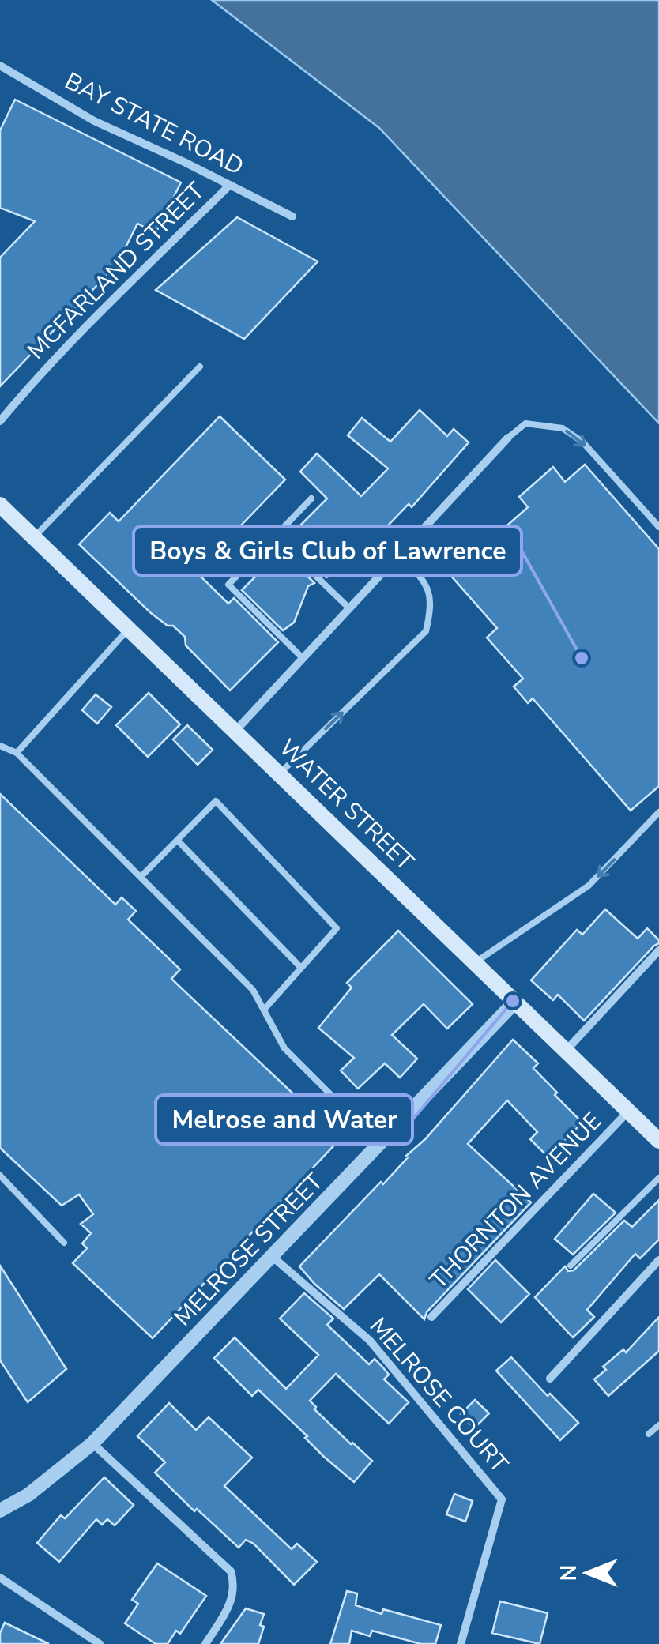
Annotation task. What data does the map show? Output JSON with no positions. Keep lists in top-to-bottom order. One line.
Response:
{"streets":{"main road":["WATER STREET"],"street":["BAY STATE ROAD","MCFARLAND STREET","THORNTON AVENUE","MELROSE STREET","MELROSE COURT"]},"crossings":[["BAY STATE ROAD","MCFARLAND STREET"],["WATER STREET","THORNTON AVENUE"],["WATER STREET","MELROSE STREET"],["MELROSE STREET","MELROSE COURT"]],"places":["Boys & Girls Club of Lawrence","Melrose and Water"],"north":"left"}
